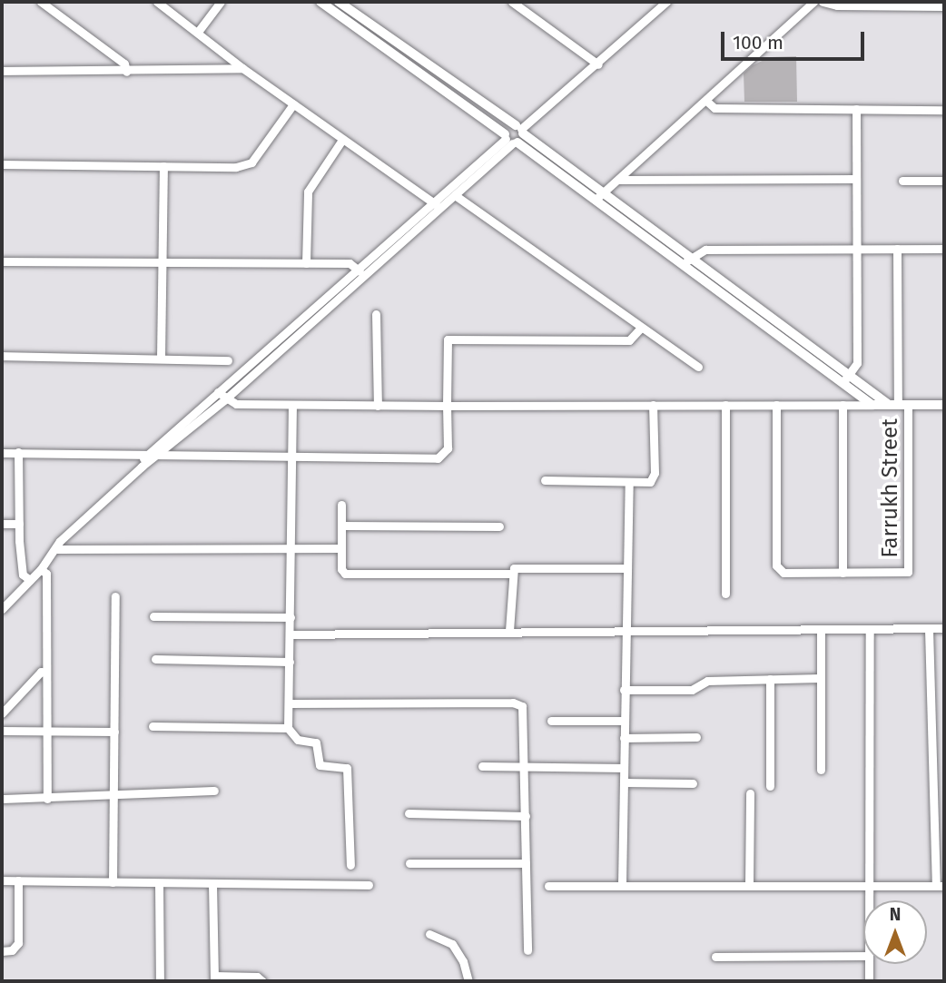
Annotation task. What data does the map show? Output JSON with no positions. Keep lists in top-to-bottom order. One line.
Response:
{"streets":{"street":["Farrukh Street"]},"scale_bar":"100 m","north":"top"}
